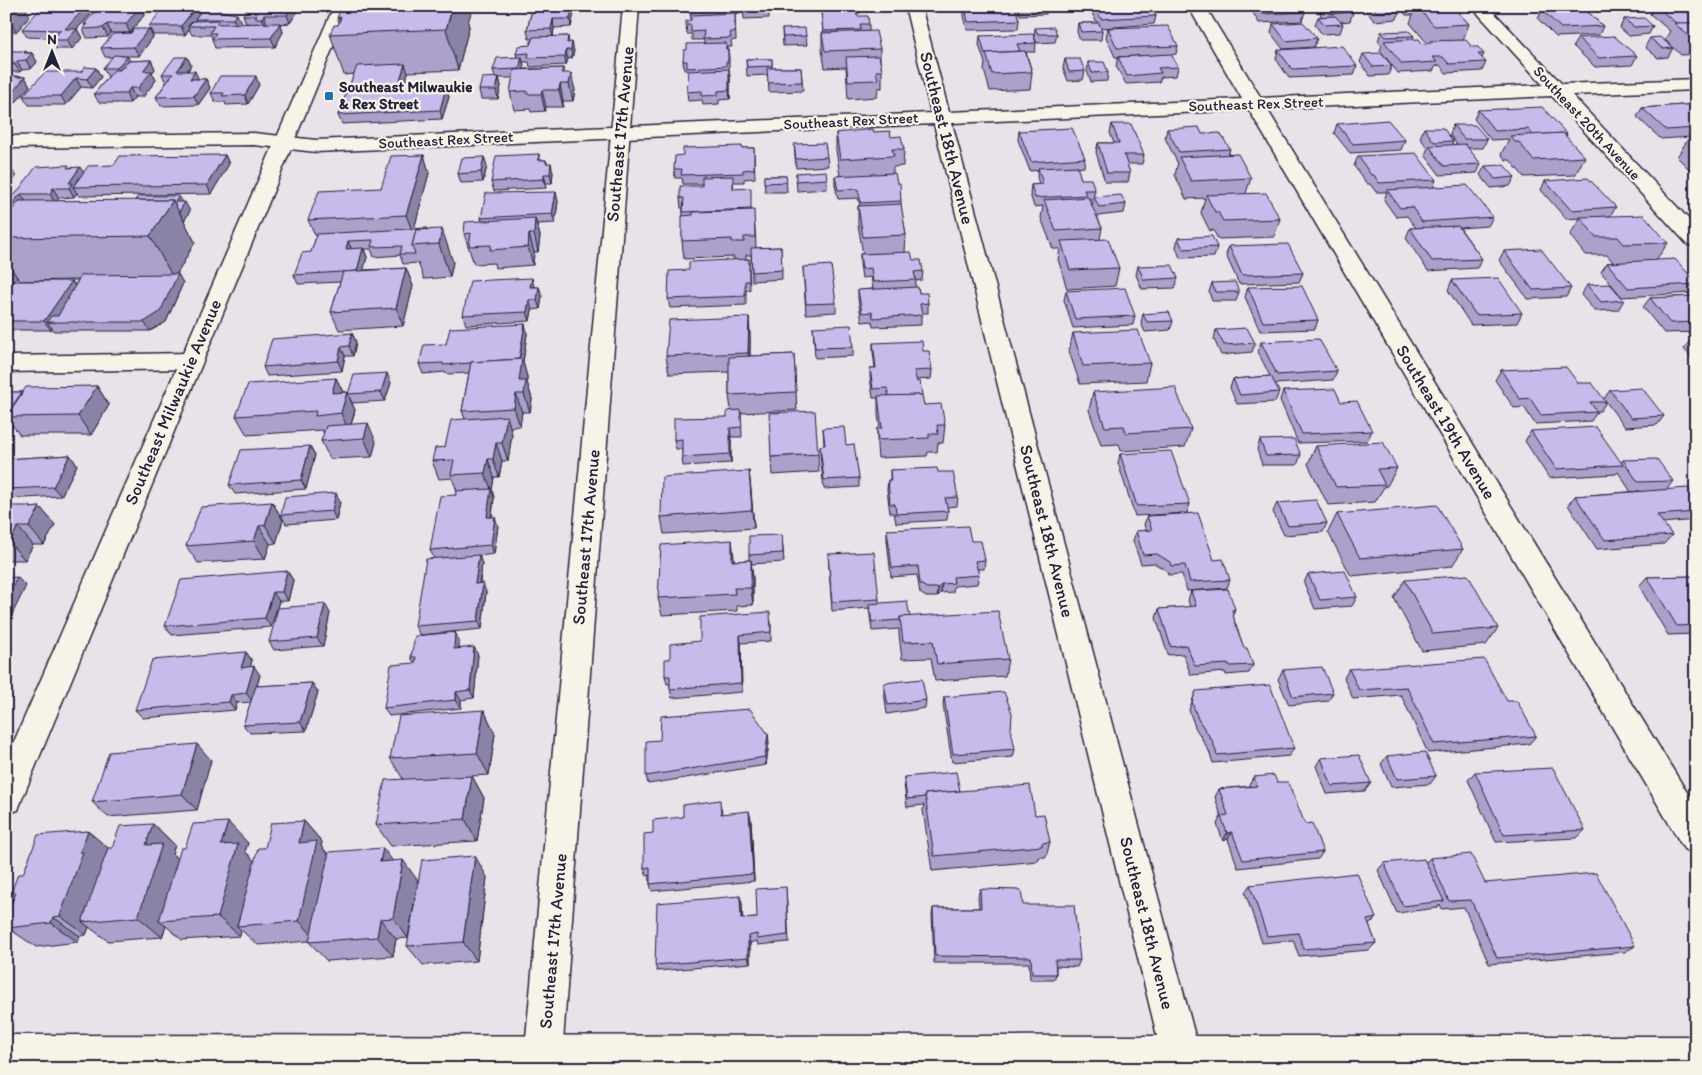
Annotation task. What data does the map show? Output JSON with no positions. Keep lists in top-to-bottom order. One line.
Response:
{"streets":{"street":["Southeast Rex Street","Southeast 20th Avenue","Southeast 17th Avenue","Southeast 18th Avenue","Southeast Milwaukie Avenue","Southeast 19th Avenue"]},"crossings":[["Southeast Rex Street","Southeast 20th Avenue"],["Southeast Rex Street","Southeast 17th Avenue"],["Southeast Rex Street","Southeast 18th Avenue"],["Southeast Rex Street","Southeast Milwaukie Avenue"],["Southeast Rex Street","Southeast 19th Avenue"]],"places":{"transit":["Southeast Milwaukie & Rex Street"]},"north":"top"}
